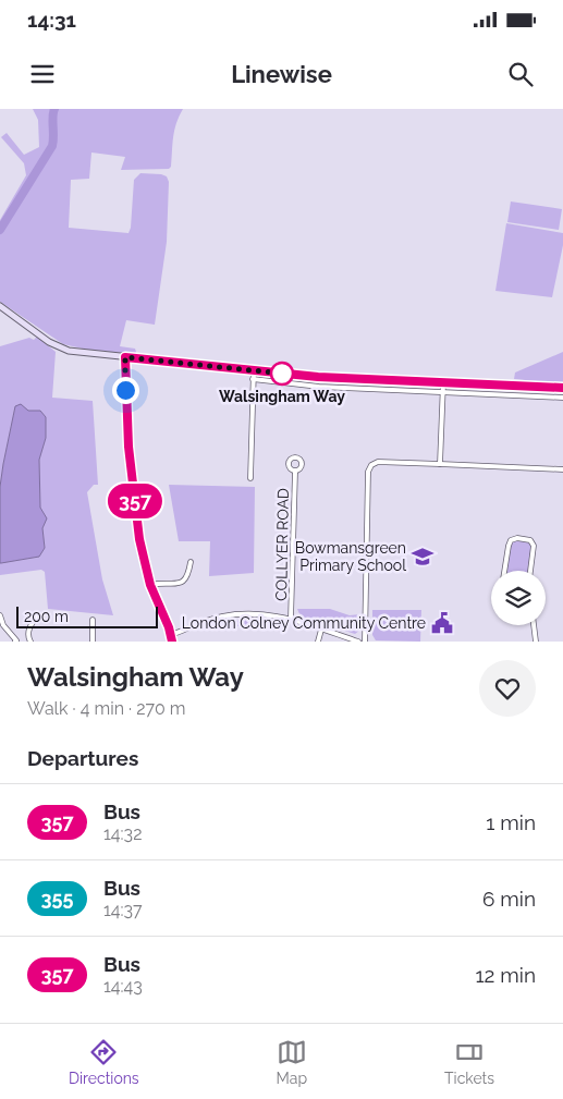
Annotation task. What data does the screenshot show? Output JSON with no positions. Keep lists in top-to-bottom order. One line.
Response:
{"streets":{"street":["COLLYER ROAD"]},"places":{"other":["Walsingham Way"],"school or university":["Bowmansgreen Primary School"],"public building":["London Colney Community Centre"]},"lines":["bus line 357"],"scale_bar":"200 m","page":{"status":"14:31","header":"Linewise","on_map":"357","scale":"200 m","heading":[["Walsingham Way","Walk · 4 min · 270 m"],"Departures"],"list":[{"mark":"357","name":"Bus","note":"14:32","value":"1 min"},{"mark":"355","name":"Bus","note":"14:37","value":"6 min"},{"mark":"357","name":"Bus","note":"14:43","value":"12 min"}],"tabs":["Directions","Map","Tickets"]}}
